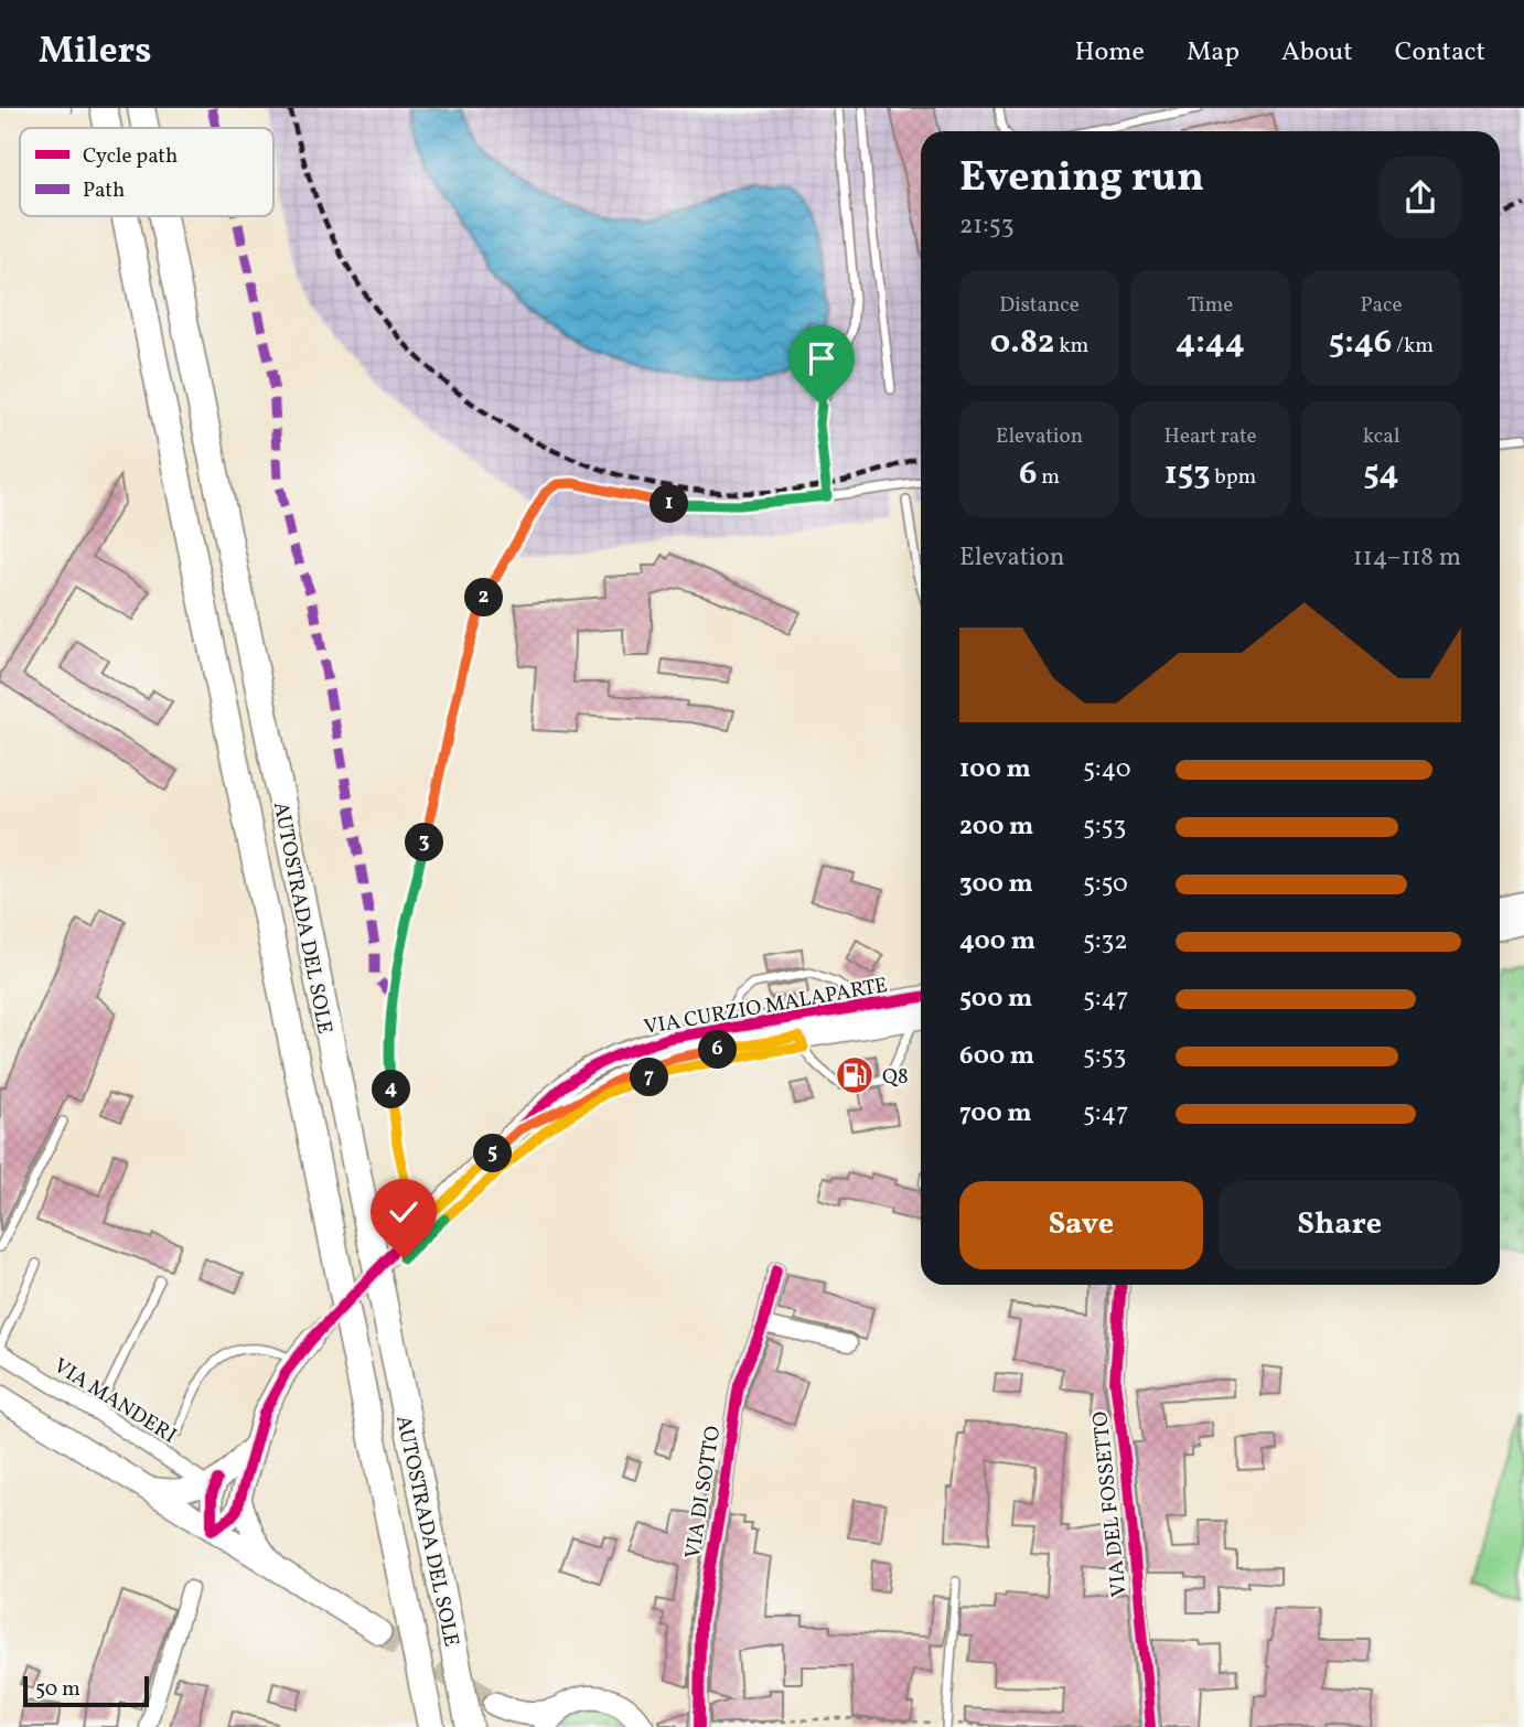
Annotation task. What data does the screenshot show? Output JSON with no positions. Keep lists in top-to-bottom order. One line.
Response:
{"streets":{"highway":["AUTOSTRADA DEL SOLE"],"street":["VIA CURZIO MALAPARTE","VIA MANDERI","VIA DI SOTTO","VIA DEL FOSSETTO"]},"places":{"fuel station":["Q8"]},"legend":["Cycle path","Path"],"scale_bar":"50 m","page":{"header":"Milers","nav":["Home","Map","About","Contact"],"heading":["Evening run","21:53"],"stats":[["Distance","0.82 km"],["Time","4:44"],["Pace","5:46 /km"],["Elevation","6 m"],["Heart rate","153 bpm"],["kcal","54"]],"pins":["1","2","3","6","7","4","5"],"chart":["Elevation","114–118 m"],"list":[{"name":"100 m","note":"5:40"},{"name":"200 m","note":"5:53"},{"name":"300 m","note":"5:50"},{"name":"400 m","note":"5:32"},{"name":"500 m","note":"5:47"},{"name":"600 m","note":"5:53"},{"name":"700 m","note":"5:47"}],"buttons":["Save","Share"],"scale":"50 m"}}
